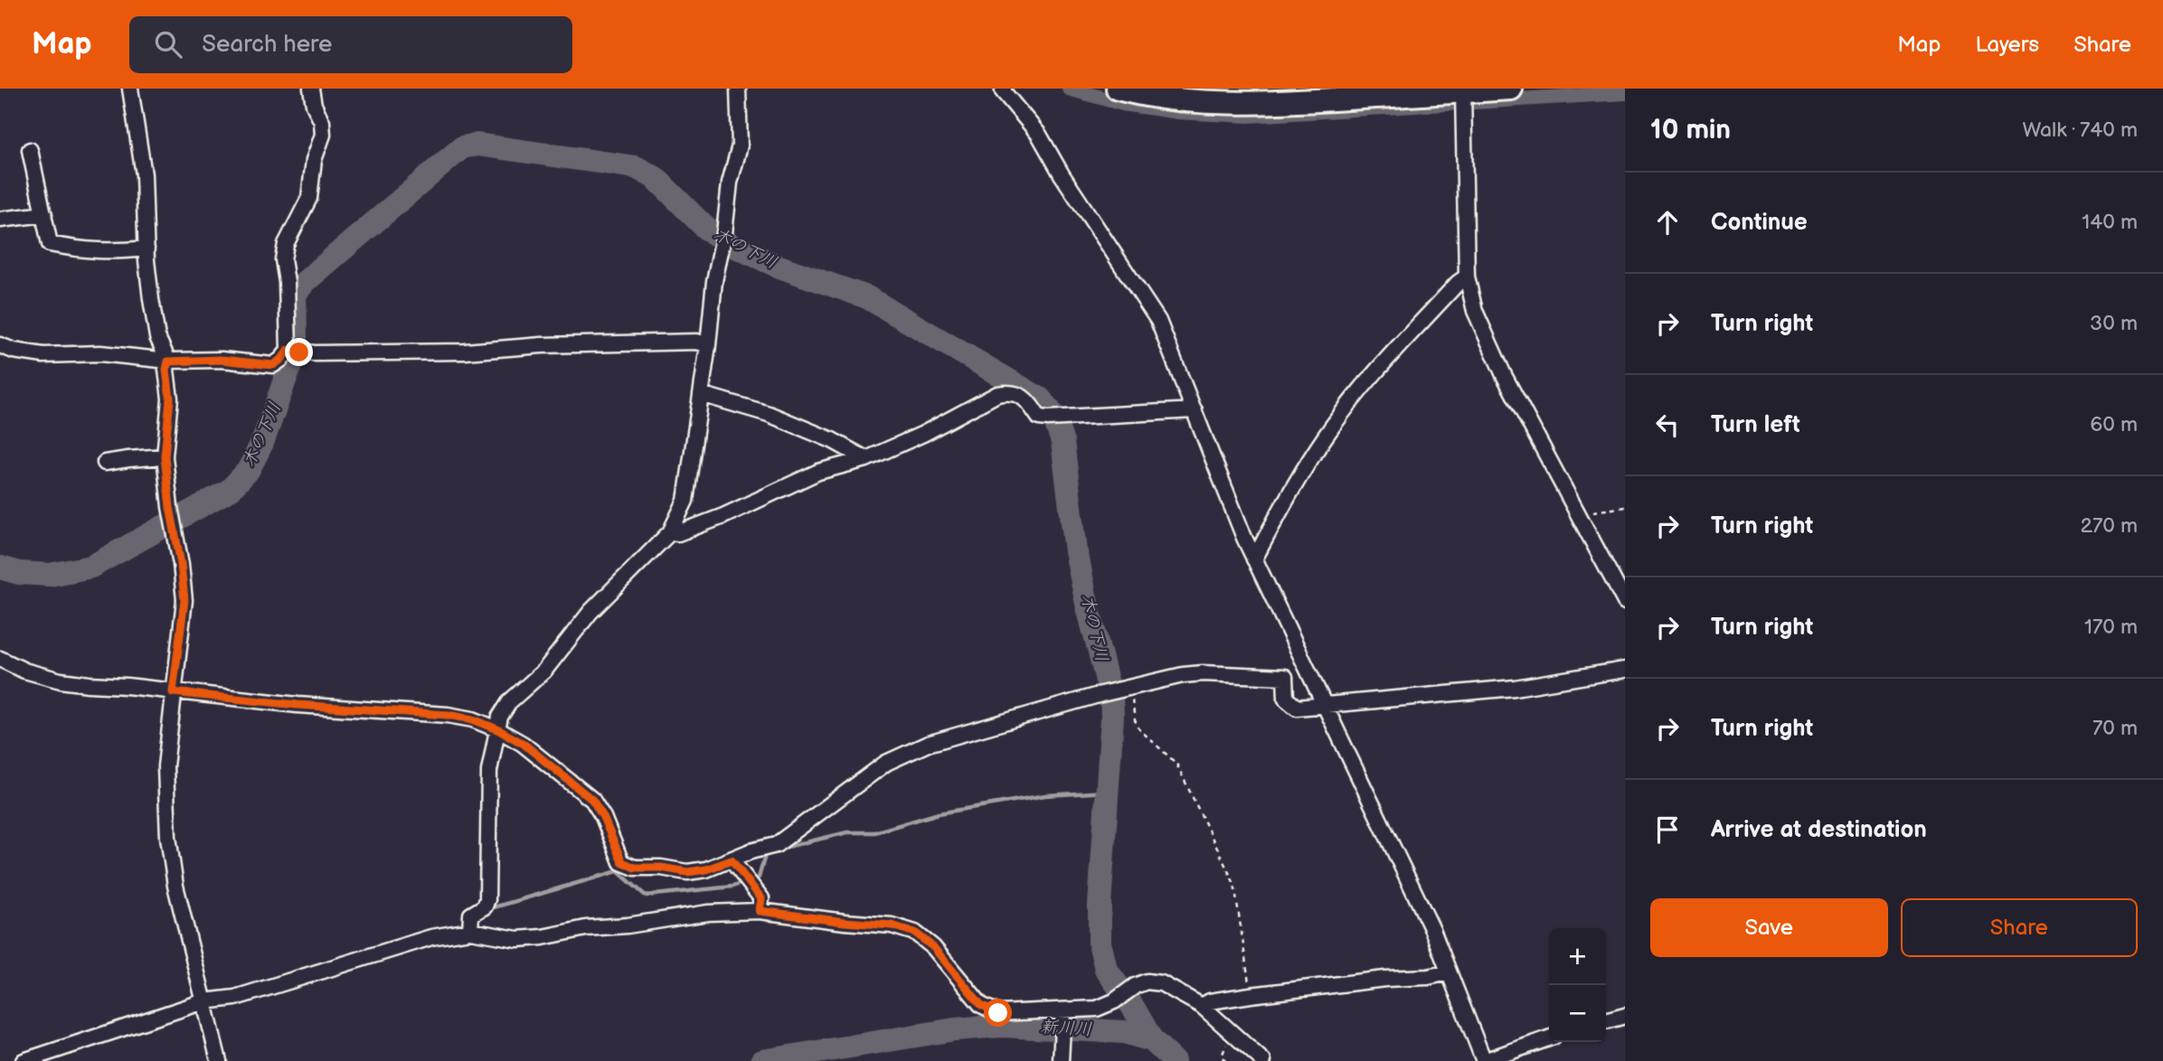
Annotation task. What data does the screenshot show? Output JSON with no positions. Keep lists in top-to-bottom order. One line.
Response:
{"water":["木の下川","新川川"],"page":{"header":"Map","search":"Search here","nav":["Map","Layers","Share"],"heading":["10 min","Walk · 740 m"],"list":[["Continue","140 m"],["Turn right","30 m"],["Turn left","60 m"],["Turn right","270 m"],["Turn right","170 m"],["Turn right","70 m"],"Arrive at destination"],"buttons":["Save","Share"],"map_buttons":["+","−"]}}
